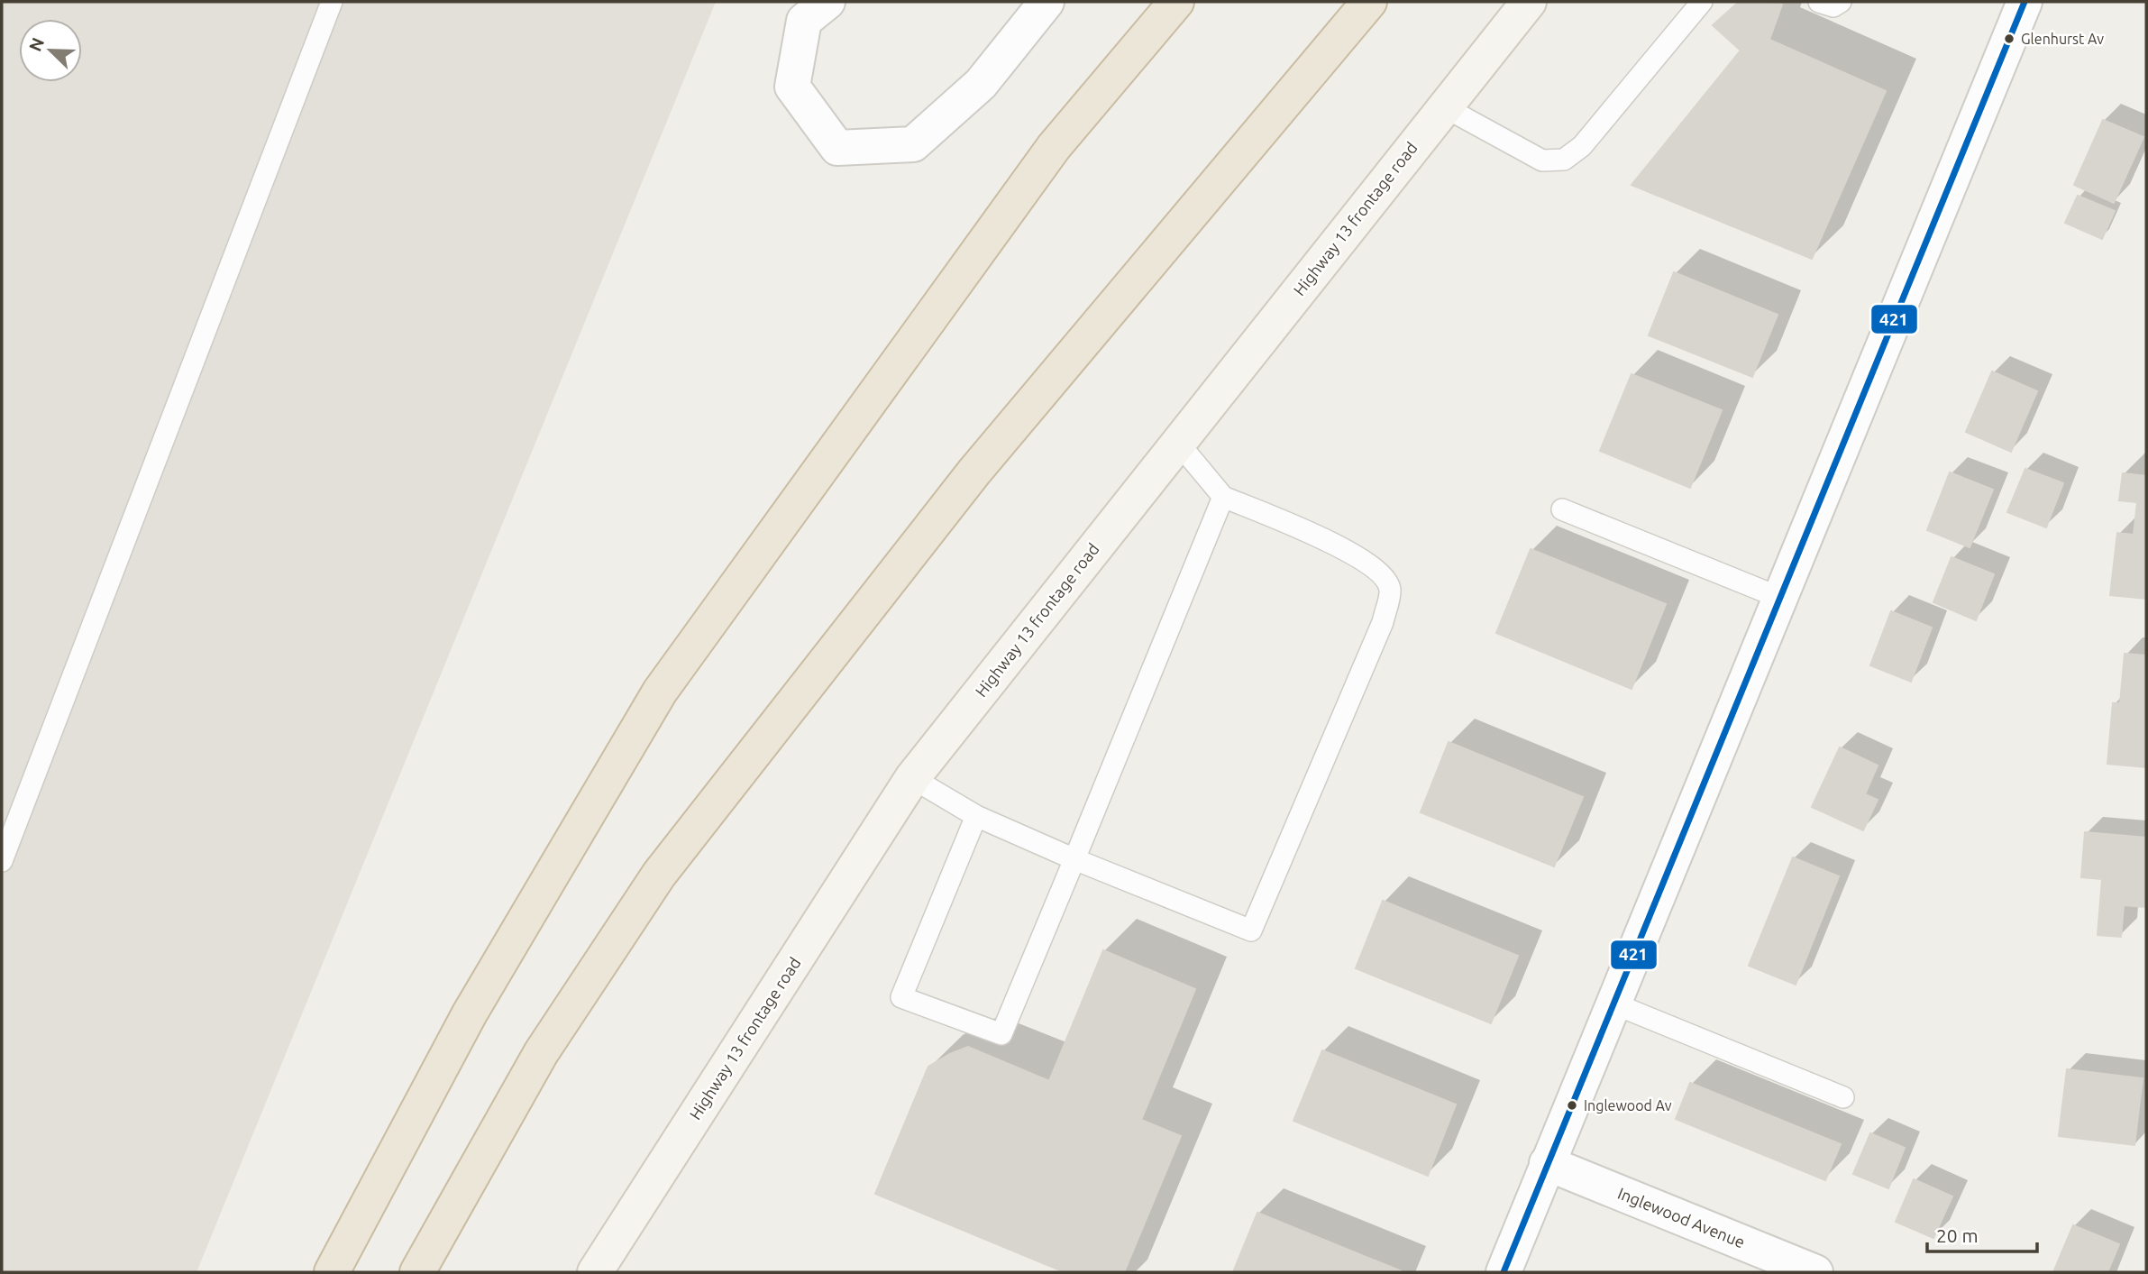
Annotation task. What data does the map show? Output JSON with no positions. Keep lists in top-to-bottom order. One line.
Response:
{"streets":{"street":["Highway 13 frontage road","Inglewood Avenue"]},"places":["Glenhurst Av","Inglewood Av"],"lines":["transit line 421"],"scale_bar":"20 m","north":"top left"}
